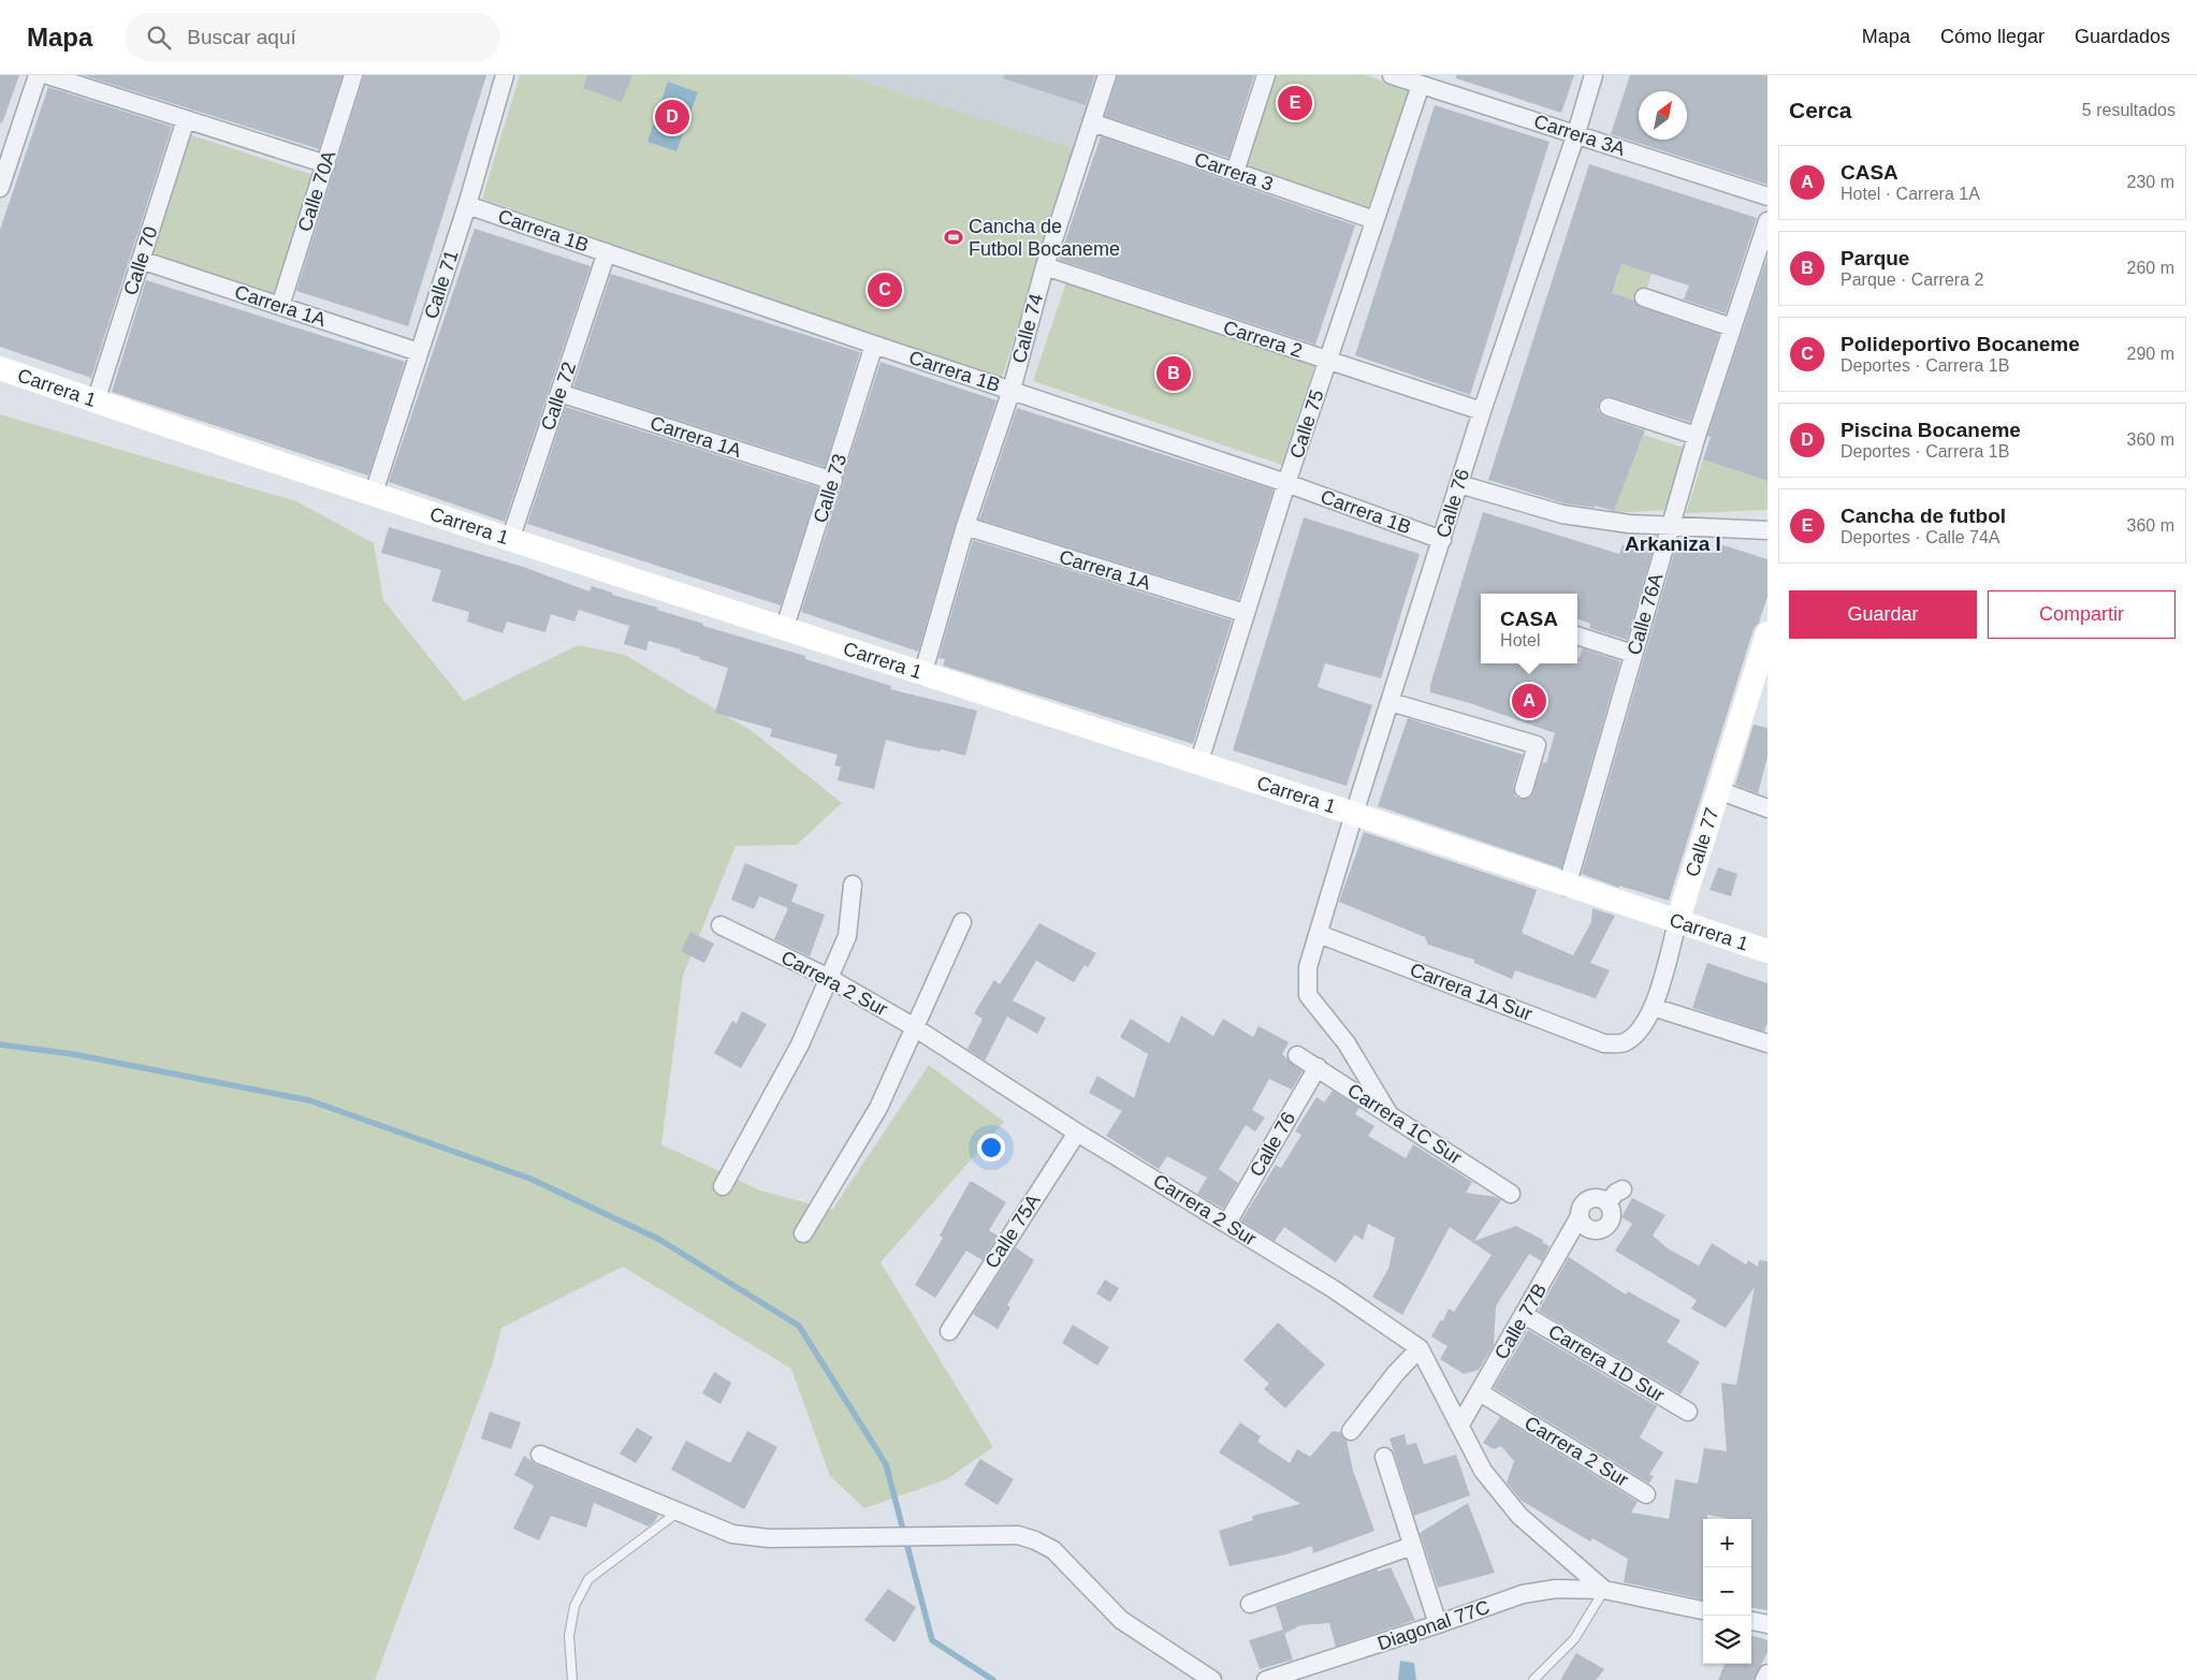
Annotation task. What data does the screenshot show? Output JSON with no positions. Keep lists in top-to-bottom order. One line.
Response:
{"streets":{"street":["Carrera 3A","Carrera 3","Calle 70A","Carrera 1B","Calle 70","Calle 71","Carrera 1A","Calle 74","Carrera 2","Carrera 1","Calle 72","Calle 75","Calle 73","Calle 76","Calle 76A","Calle 77","Carrera 2 Sur","Carrera 1A Sur","Carrera 1C Sur","Calle 75A","Calle 77B","Carrera 1D Sur","Diagonal 77C"]},"crossings":[["Carrera 3A","Calle 75"],["Carrera 3A","Calle 76"],["Carrera 3","Calle 74"],["Carrera 3","Calle 75"],["Calle 70A","Carrera 1A"],["Carrera 1B","Calle 71"],["Carrera 1B","Calle 74"],["Carrera 1B","Calle 72"],["Carrera 1B","Calle 75"],["Carrera 1B","Calle 73"],["Carrera 1B","Calle 76"],["Calle 70","Carrera 1A"],["Calle 70","Carrera 1"],["Calle 71","Carrera 1A"],["Calle 71","Carrera 1"],["Carrera 1A","Calle 74"],["Carrera 1A","Calle 72"],["Carrera 1A","Calle 75"],["Carrera 1A","Calle 73"],["Calle 74","Carrera 2"],["Calle 74","Carrera 1"],["Carrera 2","Calle 75"],["Carrera 2","Calle 76"],["Carrera 1","Calle 72"],["Carrera 1","Calle 75"],["Carrera 1","Calle 73"],["Carrera 1","Calle 76"],["Carrera 1","Calle 76A"],["Carrera 1","Calle 77"],["Calle 76","Carrera 2 Sur"],["Calle 76","Carrera 1A Sur"],["Calle 76","Carrera 1C Sur"],["Calle 77","Carrera 1A Sur"],["Carrera 2 Sur","Calle 75A"],["Carrera 2 Sur","Calle 77B"],["Carrera 2 Sur","Diagonal 77C"],["Calle 77B","Carrera 1D Sur"]],"districts":["Arkaniza I"],"places":{"sports":["Cancha de Futbol Bocaneme"]},"north":"top right","page":{"header":"Mapa","search":"Buscar aquí","nav":["Mapa","Cómo llegar","Guardados"],"heading":["Cerca","5 resultados"],"pins":["E","D","C","B","A"],"list":[{"mark":"A","name":"CASA","note":"Hotel · Carrera 1A","value":"230 m"},{"mark":"B","name":"Parque","note":"Parque · Carrera 2","value":"260 m"},{"mark":"C","name":"Polideportivo Bocaneme","note":"Deportes · Carrera 1B","value":"290 m"},{"mark":"D","name":"Piscina Bocaneme","note":"Deportes · Carrera 1B","value":"360 m"},{"mark":"E","name":"Cancha de futbol","note":"Deportes · Calle 74A","value":"360 m"}],"buttons":["Guardar","Compartir"],"popup":["CASA","Hotel"],"map_buttons":["+","−"]}}
